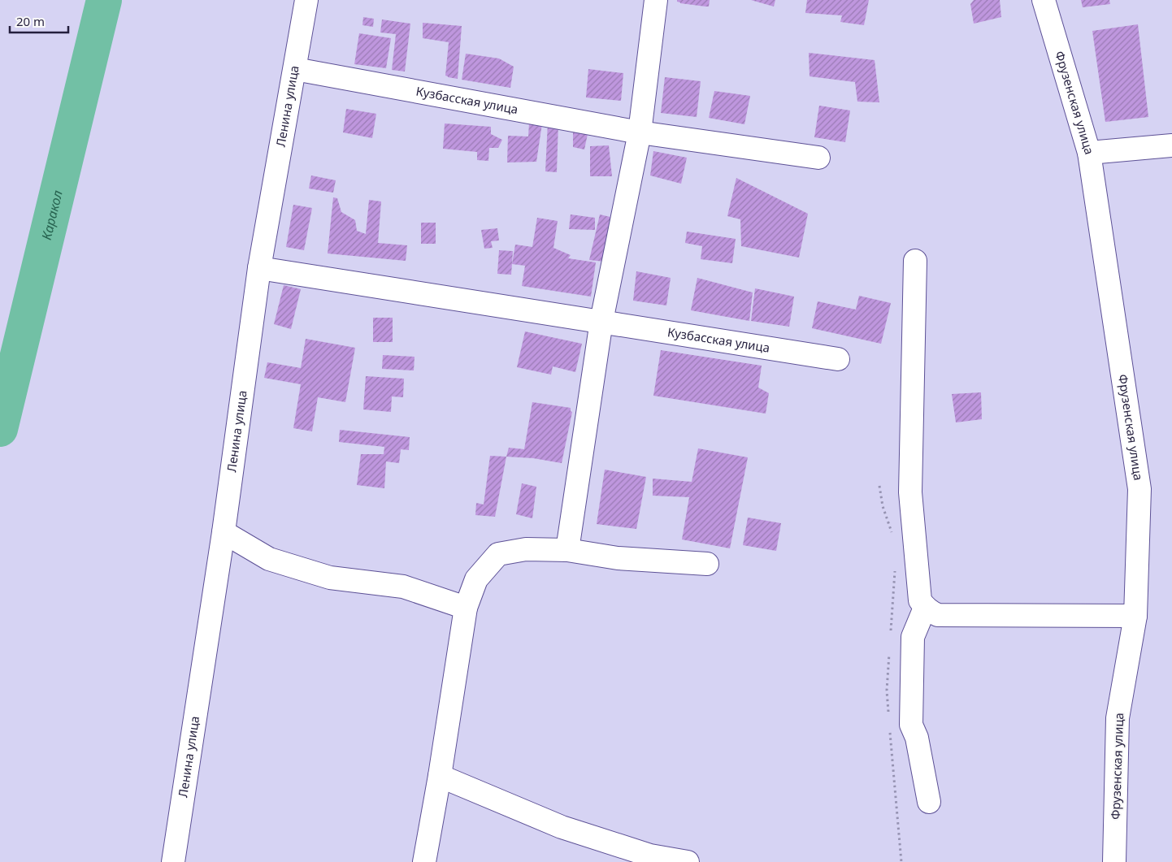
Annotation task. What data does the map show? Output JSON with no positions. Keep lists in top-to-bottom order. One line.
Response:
{"streets":{"street":["Кузбасская улица","Фрузенская улица","Ленина улица"]},"crossings":[["Кузбасская улица","Ленина улица"]],"water":["Каракол"],"scale_bar":"20 m"}
